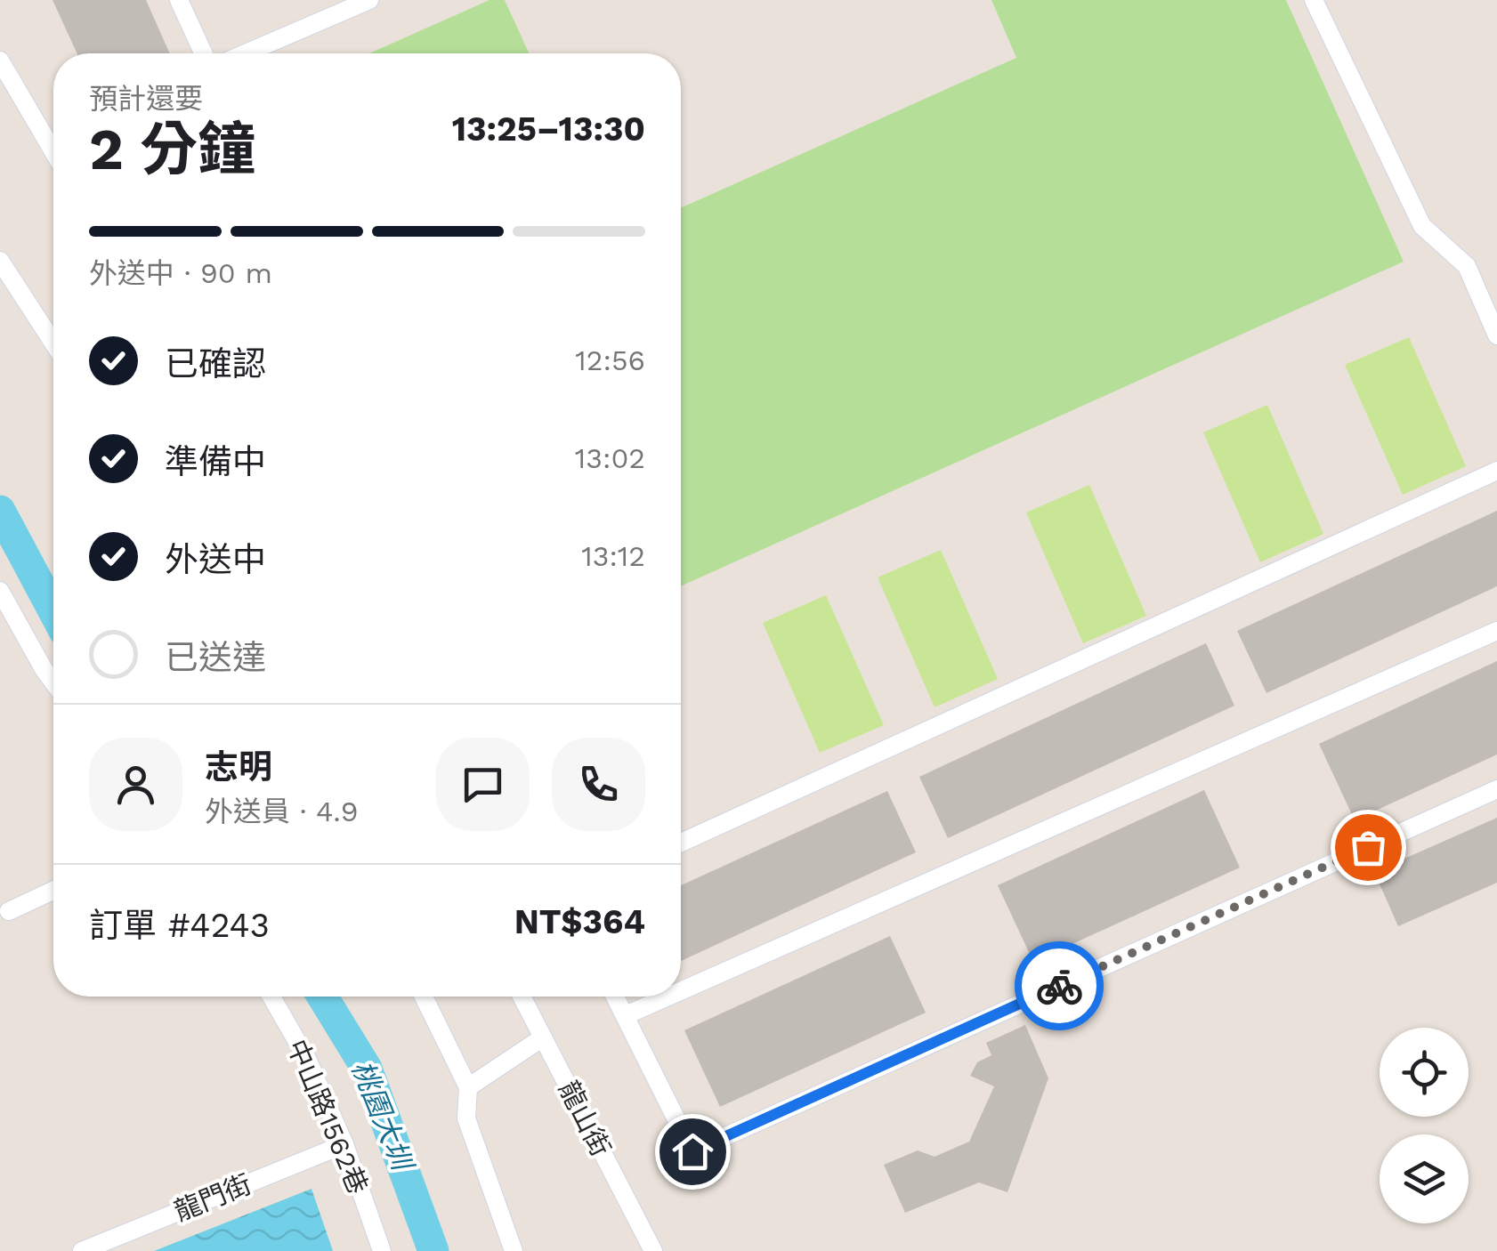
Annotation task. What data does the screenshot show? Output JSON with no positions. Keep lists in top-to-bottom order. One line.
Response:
{"streets":{"lane":["中山路1562巷","龍山街","龍門街"]},"crossings":[["中山路1562巷","龍門街"]],"water":["桃園大圳"],"page":{"heading":["2 分鐘","預計還要","13:25–13:30"],"panel":["志明","外送員 · 4.9","訂單 #4243","NT$364"],"bar":"外送中 · 90 m","list":[["已確認","12:56"],["準備中","13:02"],["外送中","13:12"],"已送達"]}}
